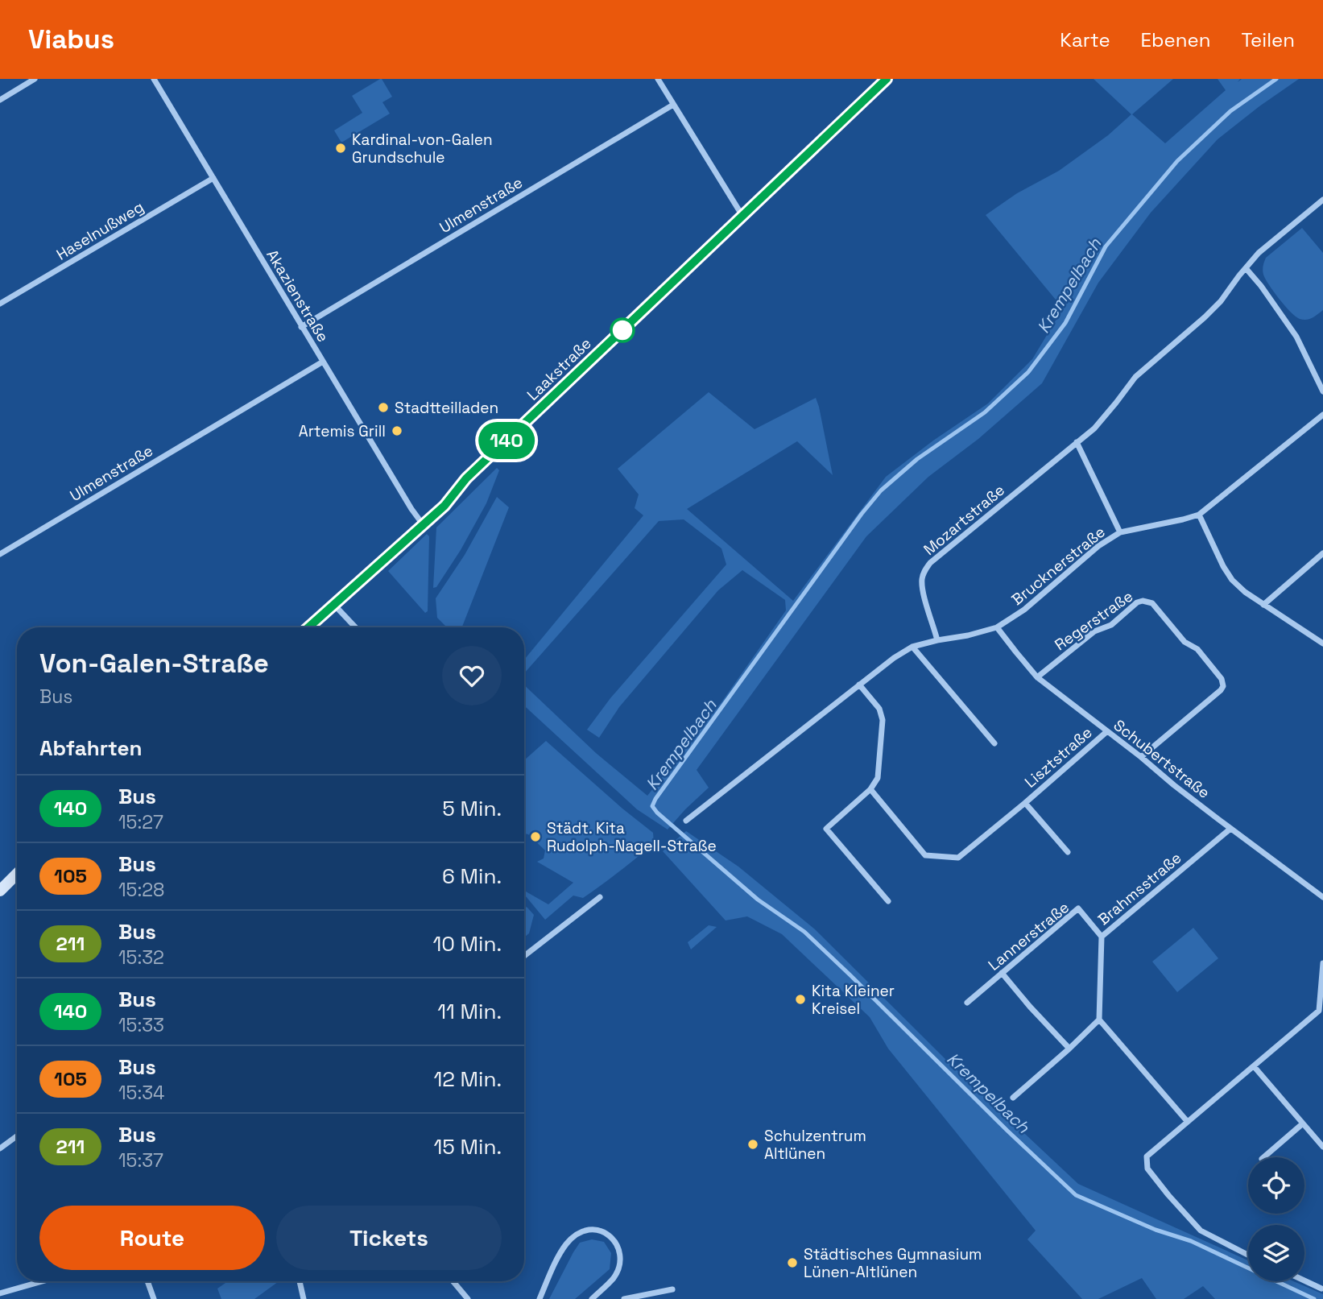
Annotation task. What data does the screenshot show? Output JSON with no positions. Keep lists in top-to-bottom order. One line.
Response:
{"streets":{"street":["Ulmenstraße","Haselnußweg","Akazienstraße","Laakstraße","Mozartstraße","Brucknerstraße","Regerstraße","Lisztstraße","Schubertstraße","Brahmsstraße","Lannerstraße"]},"crossings":[["Ulmenstraße","Akazienstraße"],["Haselnußweg","Akazienstraße"],["Akazienstraße","Laakstraße"],["Mozartstraße","Brucknerstraße"],["Brucknerstraße","Schubertstraße"],["Regerstraße","Schubertstraße"],["Lisztstraße","Schubertstraße"],["Schubertstraße","Brahmsstraße"],["Brahmsstraße","Lannerstraße"]],"water":["Krempelbach"],"places":["Kardinal-von-Galen Grundschule","Stadtteilladen","Artemis Grill","Städt. Kita Rudolph-Nagell-Straße","Kita Kleiner Kreisel","Schulzentrum Altlünen","Städtisches Gymnasium Lünen-Altlünen"],"lines":["bus line 140"],"page":{"header":"Viabus","nav":["Karte","Ebenen","Teilen"],"on_map":"140","heading":[["Von-Galen-Straße","Bus"],"Abfahrten"],"list":[{"mark":"140","name":"Bus","note":"15:27","value":"5 Min."},{"mark":"105","name":"Bus","note":"15:28","value":"6 Min."},{"mark":"211","name":"Bus","note":"15:32","value":"10 Min."},{"mark":"140","name":"Bus","note":"15:33","value":"11 Min."},{"mark":"105","name":"Bus","note":"15:34","value":"12 Min."},{"mark":"211","name":"Bus","note":"15:37","value":"15 Min."}],"buttons":["Route","Tickets"]}}
